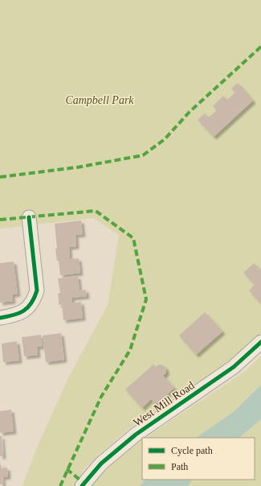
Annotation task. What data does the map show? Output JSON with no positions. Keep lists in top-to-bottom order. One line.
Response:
{"streets":{"street":["West Mill Road"]},"parks":["Campbell Park"],"legend":["Cycle path","Path"]}
